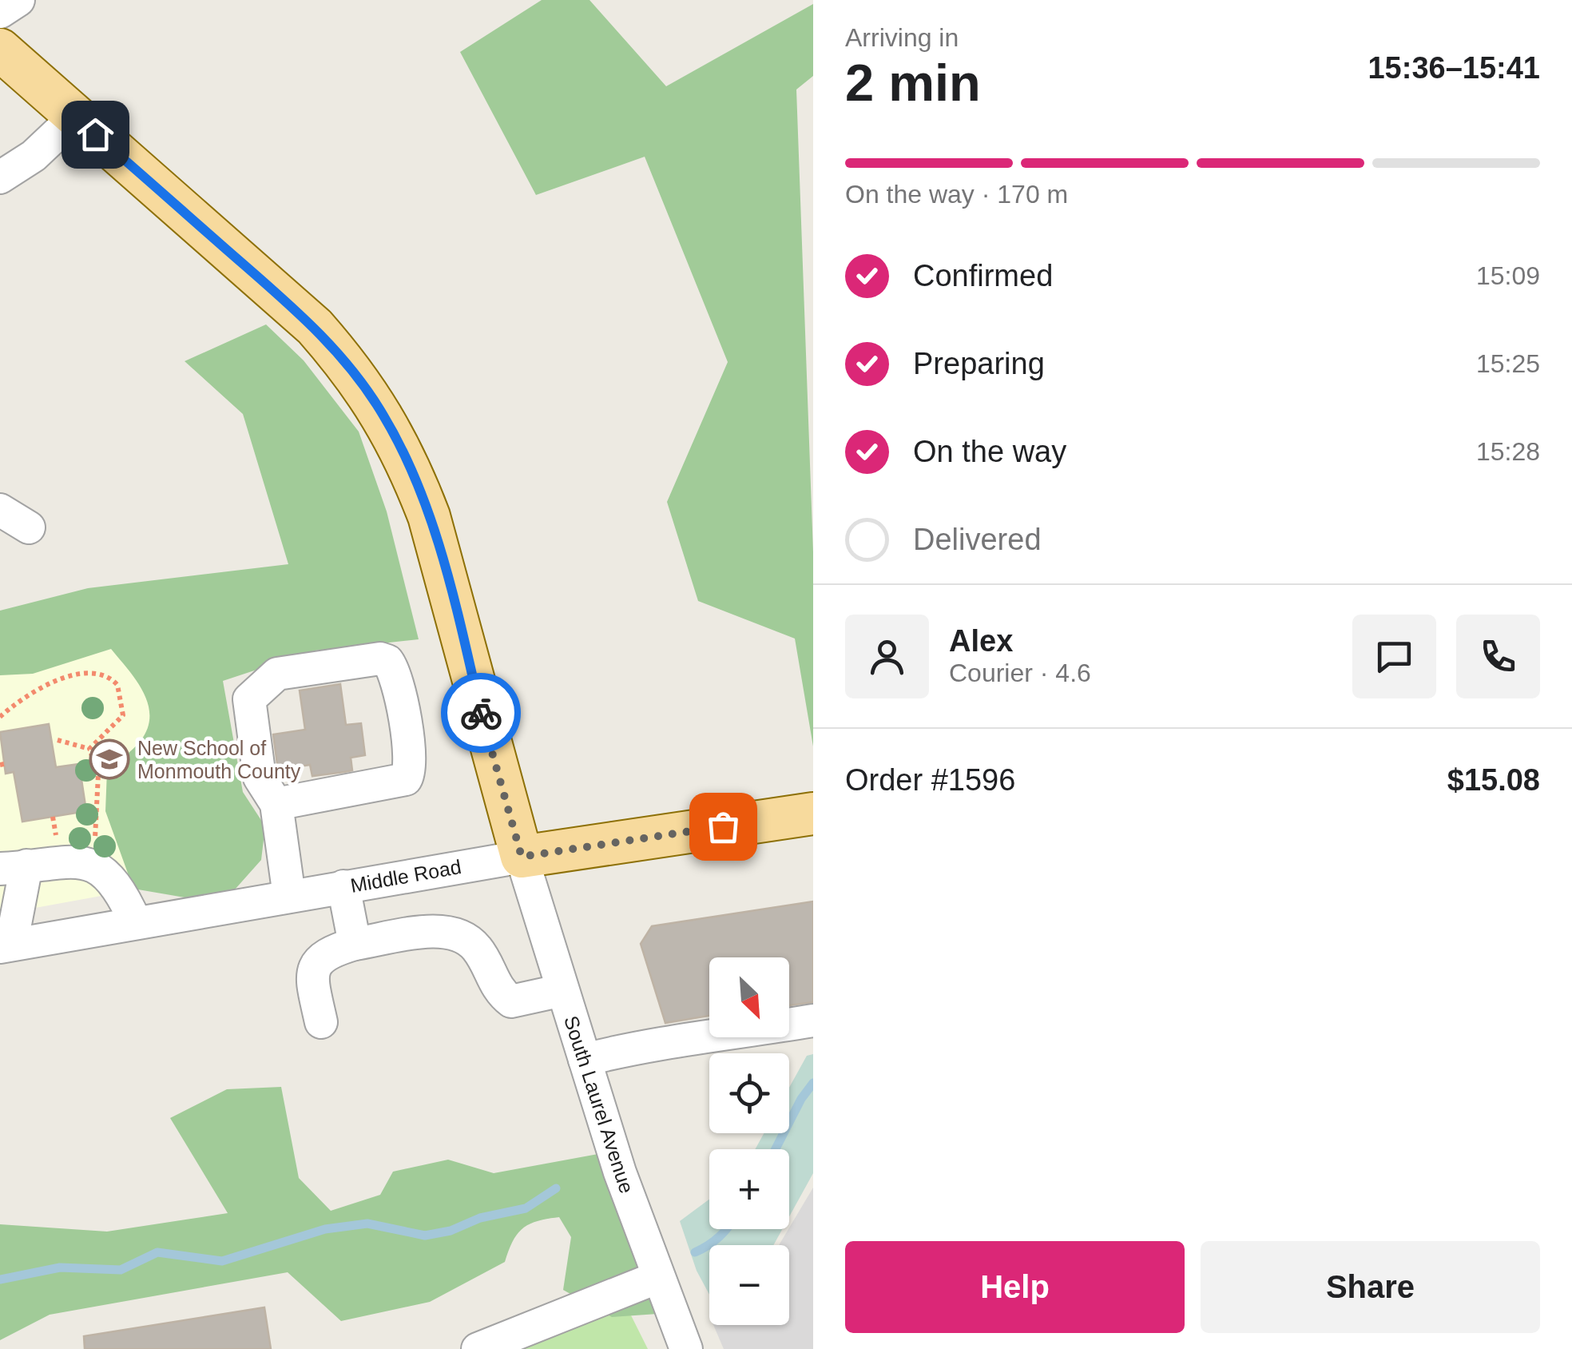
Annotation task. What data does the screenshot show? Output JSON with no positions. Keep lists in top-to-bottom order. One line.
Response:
{"streets":{"main road":["Middle Road"],"street":["South Laurel Avenue"]},"crossings":[["Middle Road","South Laurel Avenue"]],"places":{"school or university":["New School of Monmouth County"]},"north":"bottom right","page":{"heading":["2 min","Arriving in","15:36–15:41"],"panel":["Alex","Courier · 4.6","Order #1596","$15.08"],"bar":"On the way · 170 m","list":[["Confirmed","15:09"],["Preparing","15:25"],["On the way","15:28"],"Delivered"],"map_buttons":["+","−"],"buttons":["Help","Share"]}}
